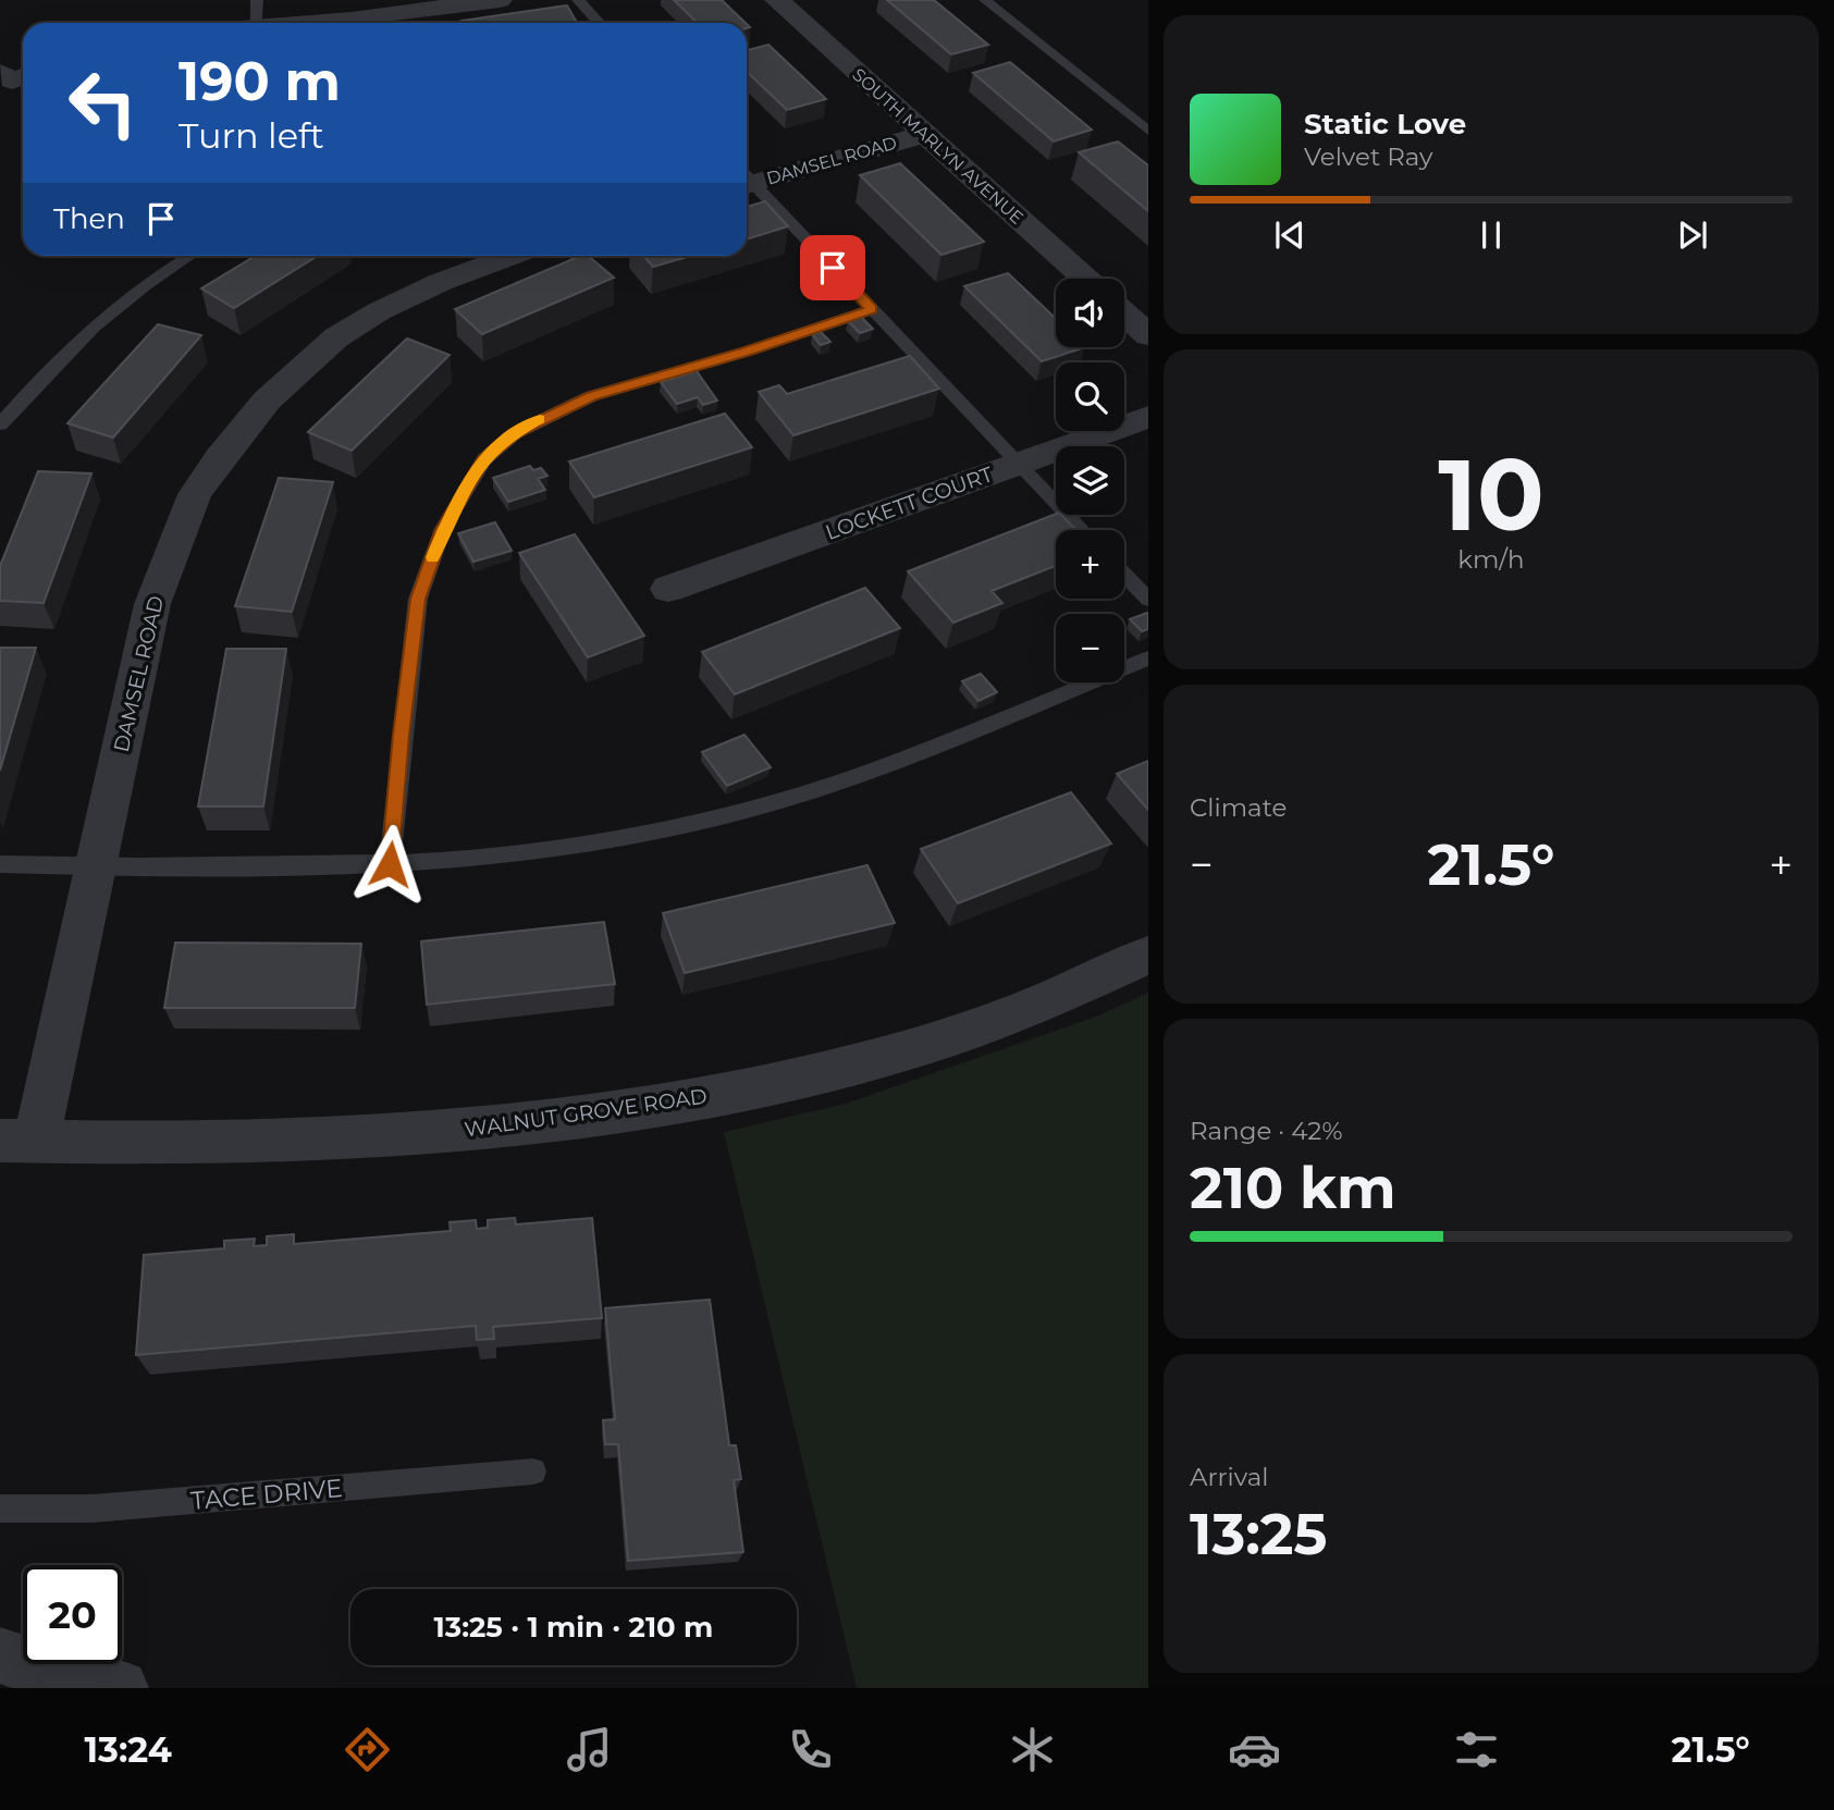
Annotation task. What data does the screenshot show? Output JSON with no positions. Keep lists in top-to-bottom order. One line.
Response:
{"streets":{"street":["SOUTH MARLYN AVENUE","DAMSEL ROAD","LOCKETT COURT","WALNUT GROVE ROAD"],"lane":["TACE DRIVE"]},"crossings":[["SOUTH MARLYN AVENUE","DAMSEL ROAD"],["DAMSEL ROAD","WALNUT GROVE ROAD"]],"page":{"turn":["190 m","Turn left"],"song":["Static Love","Velvet Ray"],"then":"Then","map_buttons":["+","−"],"tile":[["10","km/h"],"Climate",["Range · 42%","210 km"],["Arrival","13:25"]],"heat":["−","21.5°","+"],"limit":"20","trip":"13:25 · 1 min · 210 m","tabs":["13:24","21.5°"]}}
